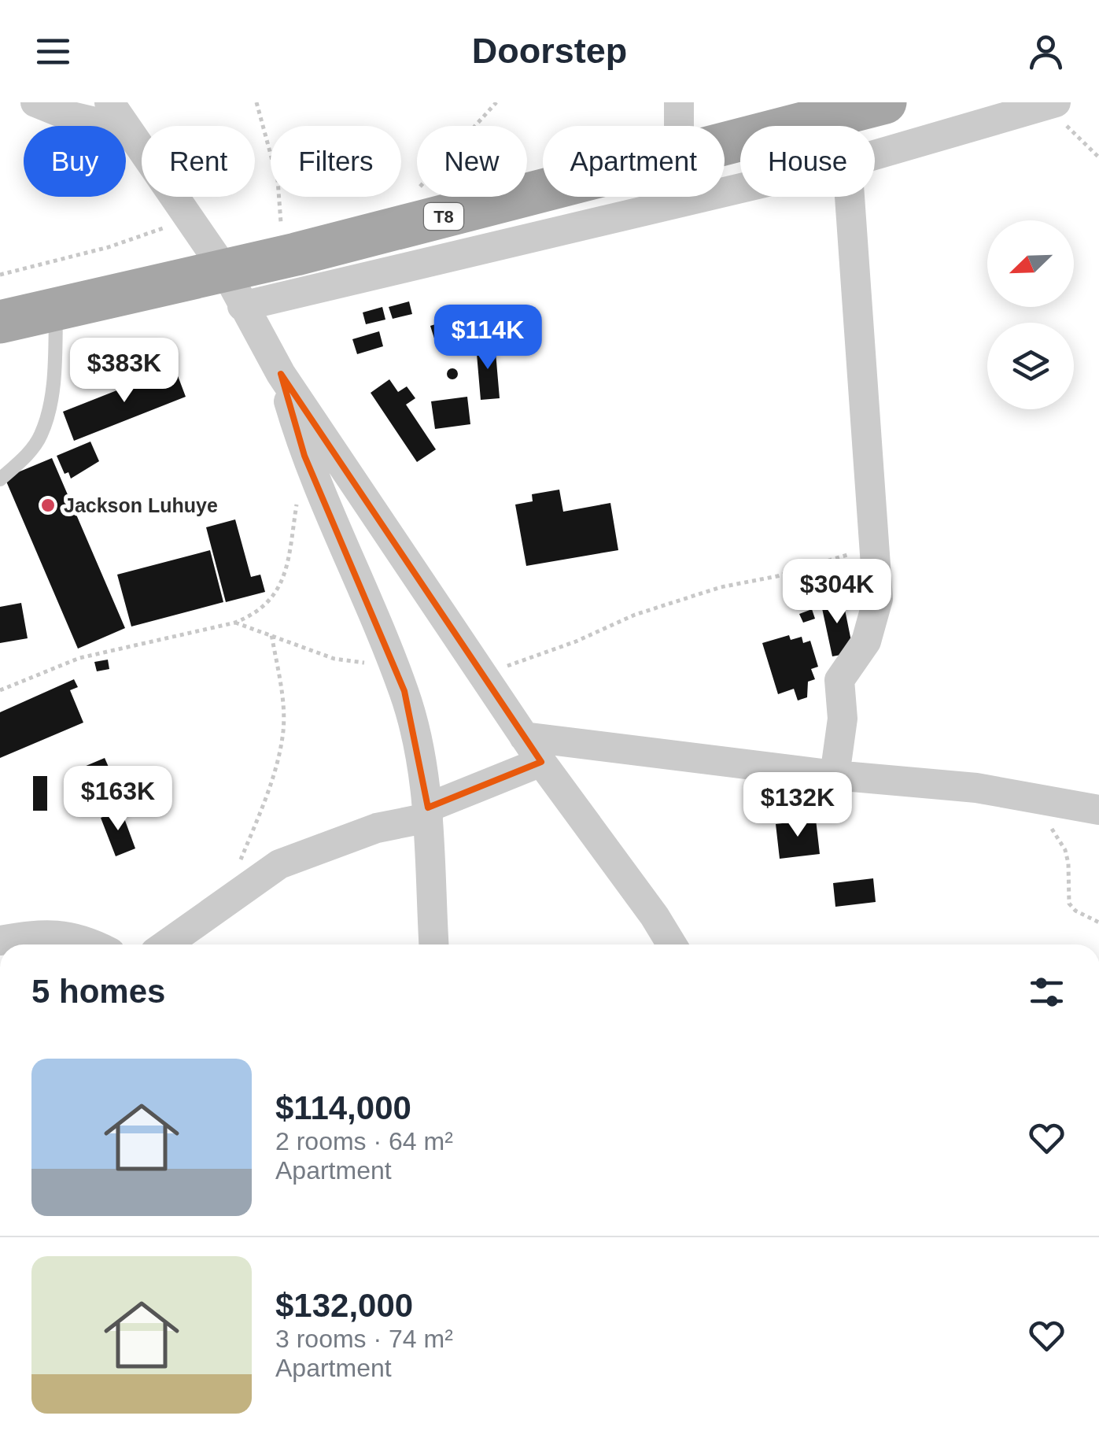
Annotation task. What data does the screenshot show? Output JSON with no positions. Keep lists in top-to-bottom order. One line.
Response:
{"streets":{"main road":["T8"]},"places":["Jackson Luhuye"],"north":"bottom left","page":{"header":"Doorstep","chip":["Buy","Rent","Filters","New","Apartment","House"],"price":["$114K","$383K","$304K","$163K","$132K"],"heading":"5 homes","list":[{"name":"$114,000","note":"2 rooms · 64 m² · Apartment"},{"name":"$132,000","note":"3 rooms · 74 m² · Apartment"}]}}
